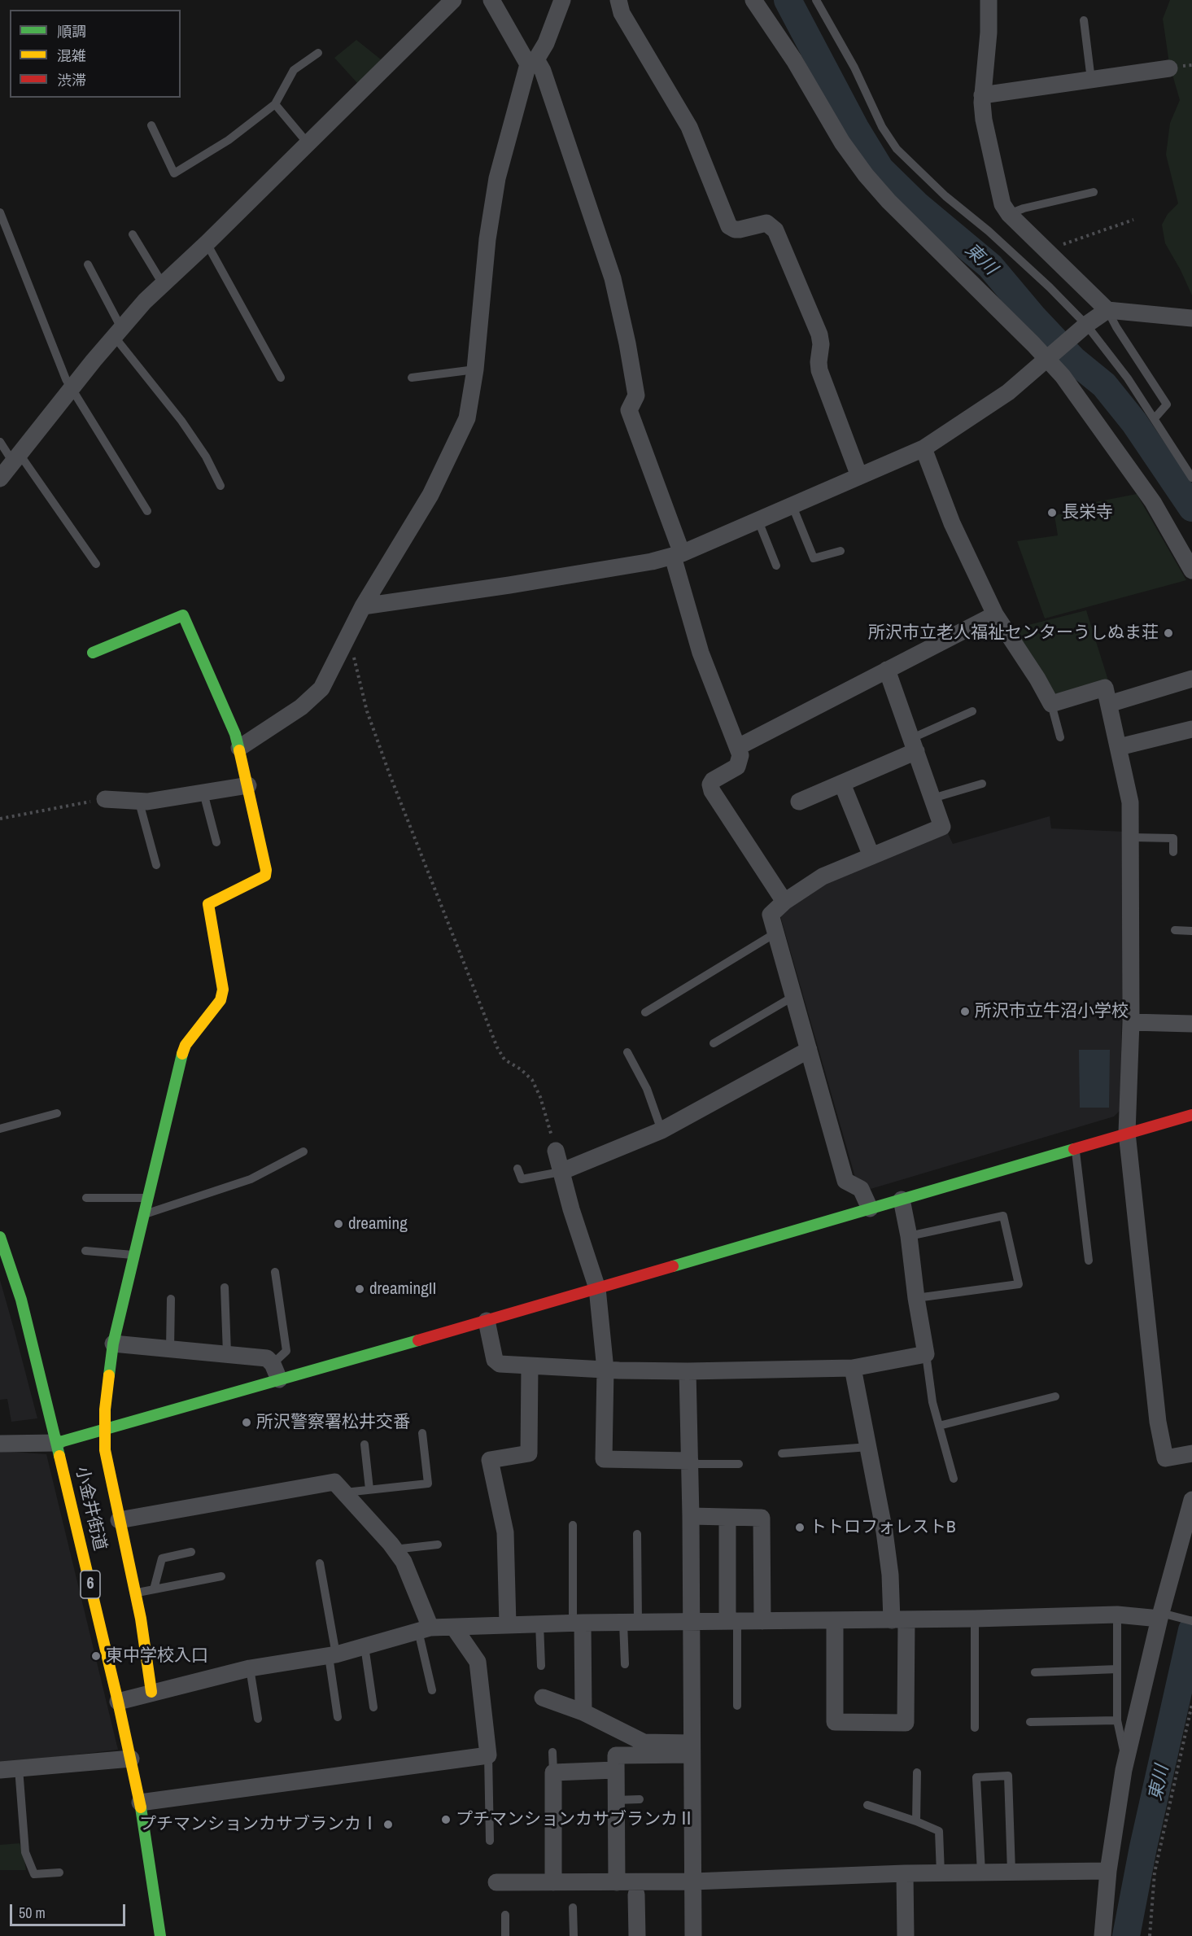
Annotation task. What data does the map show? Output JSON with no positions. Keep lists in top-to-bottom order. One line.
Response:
{"streets":{"street":["小金井街道","6"]},"water":["東川"],"places":["長栄寺","所沢市立老人福祉センターうしぬま荘","所沢市立牛沼小学校","dreaming","dreamingII","所沢警察署松井交番","トトロフォレストB","東中学校入口","プチマンションカサブランカⅡ","プチマンションカサブランカⅠ"],"legend":["順調","混雑","渋滞"],"scale_bar":"50 m"}
